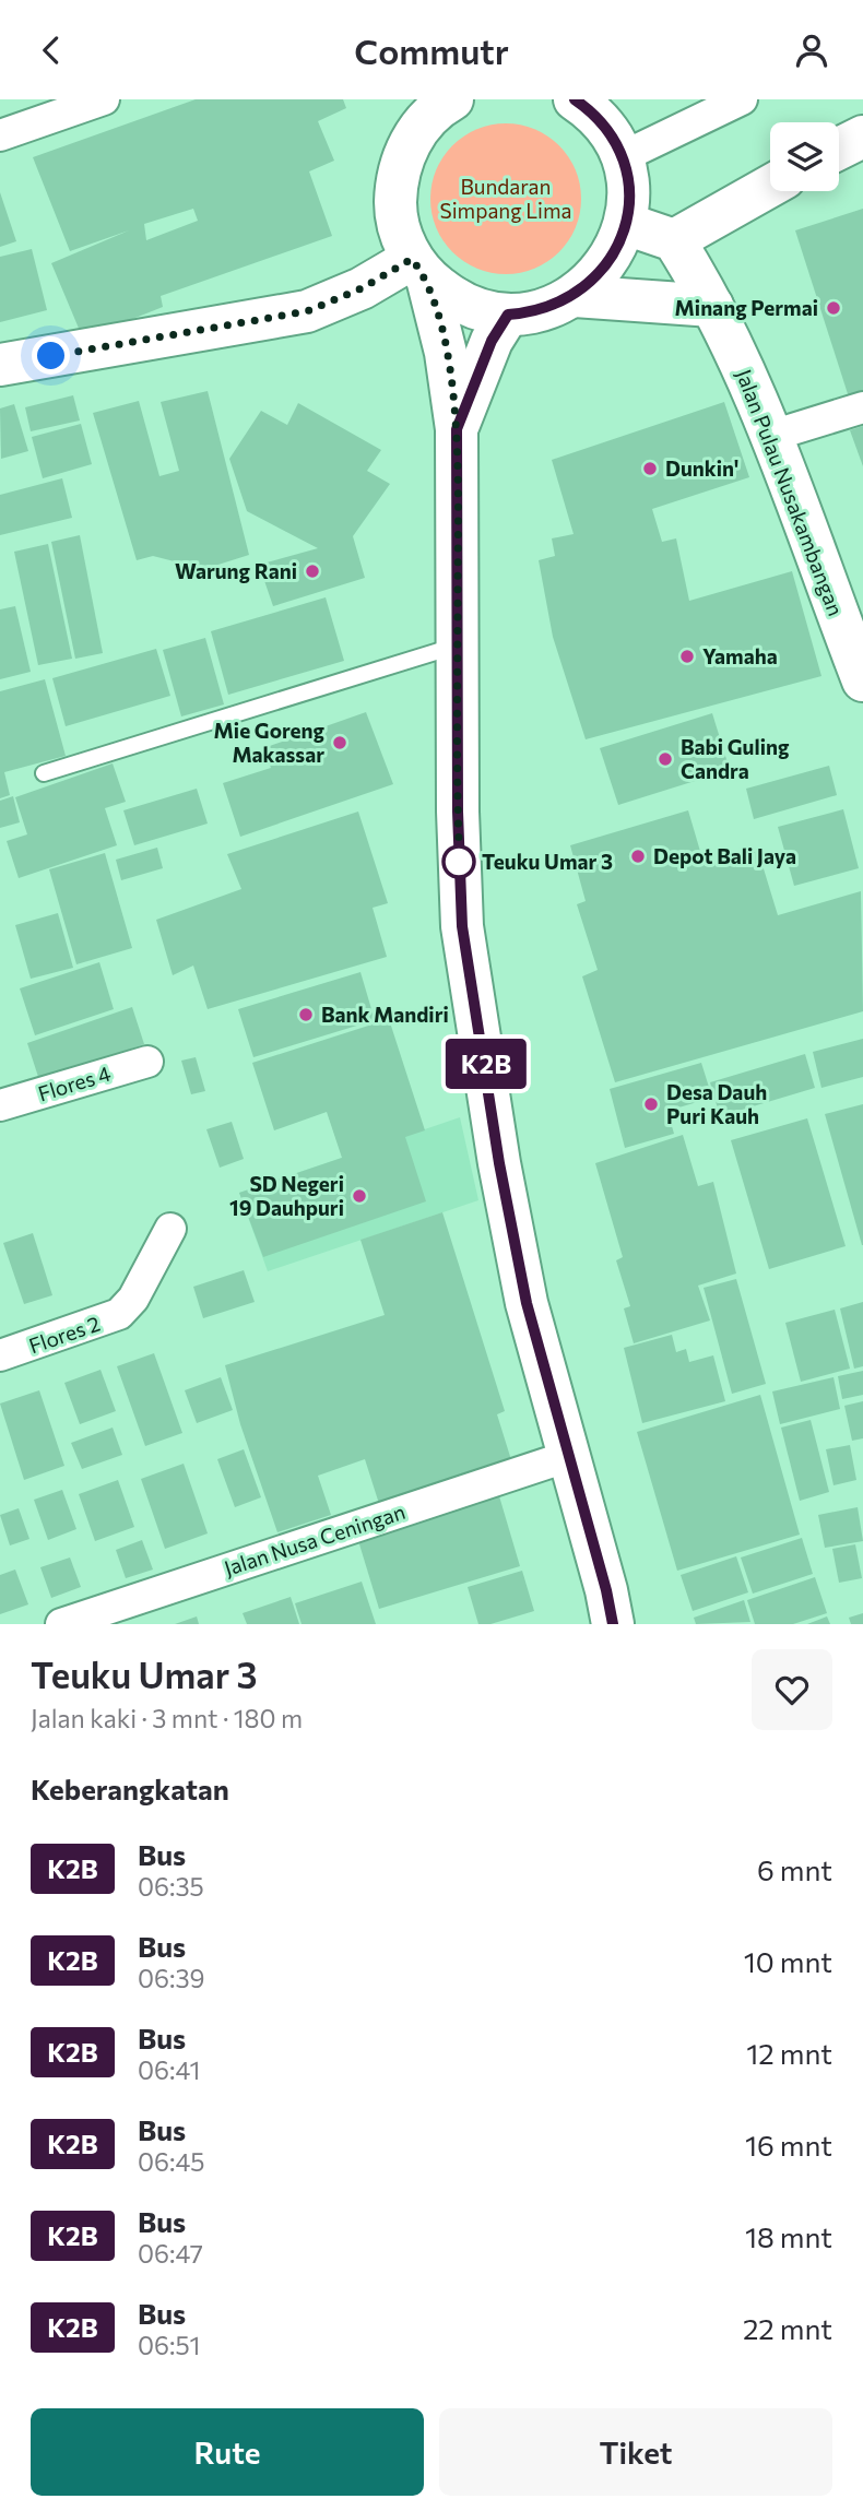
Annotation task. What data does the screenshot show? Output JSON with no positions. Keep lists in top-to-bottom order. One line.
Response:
{"streets":{"main road":["Jalan Pulau Nusakambangan"],"street":["Flores 4","Flores 2","Jalan Nusa Ceningan"]},"parks":["Bundaran Simpang Lima"],"places":["Minang Permai","Dunkin'","Warung Rani","Yamaha","Mie Goreng Makassar","Babi Guling Candra","Depot Bali Jaya","Teuku Umar 3","Bank Mandiri","Desa Dauh Puri Kauh","SD Negeri 19 Dauhpuri"],"lines":["bus line K2B"],"page":{"header":"Commutr","on_map":"K2B","heading":[["Teuku Umar 3","Jalan kaki · 3 mnt · 180 m"],"Keberangkatan"],"list":[{"mark":"K2B","name":"Bus","note":"06:35","value":"6 mnt"},{"mark":"K2B","name":"Bus","note":"06:39","value":"10 mnt"},{"mark":"K2B","name":"Bus","note":"06:41","value":"12 mnt"},{"mark":"K2B","name":"Bus","note":"06:45","value":"16 mnt"},{"mark":"K2B","name":"Bus","note":"06:47","value":"18 mnt"},{"mark":"K2B","name":"Bus","note":"06:51","value":"22 mnt"}],"buttons":["Rute","Tiket"]}}
